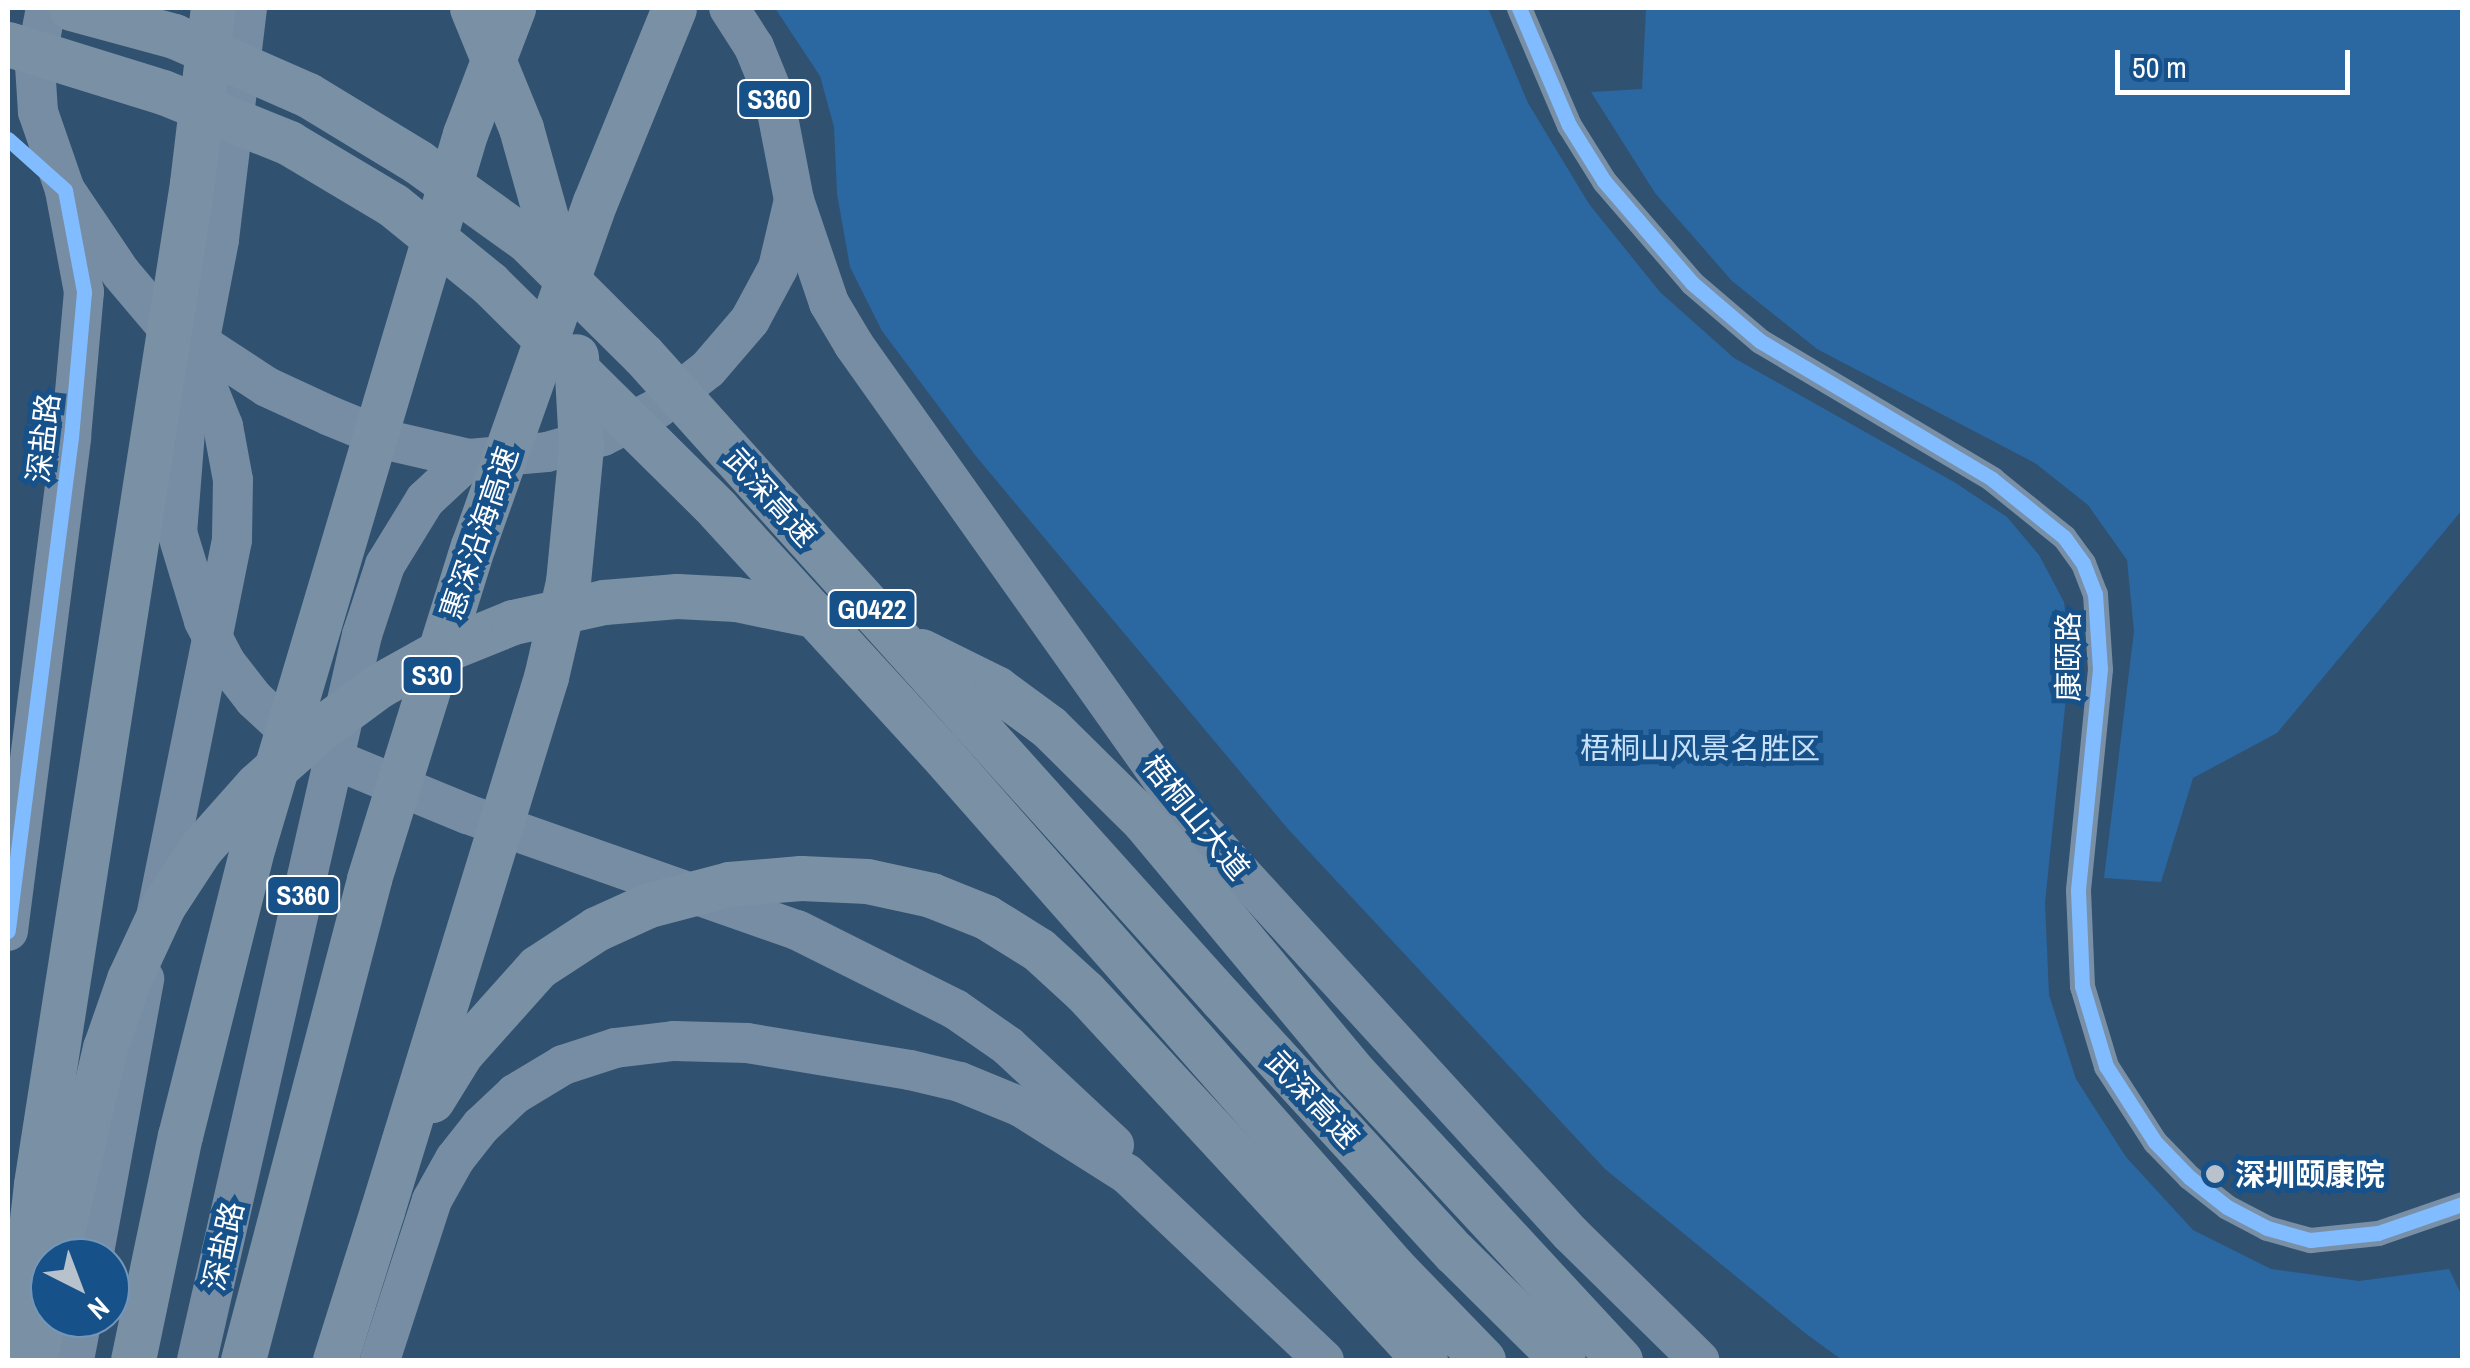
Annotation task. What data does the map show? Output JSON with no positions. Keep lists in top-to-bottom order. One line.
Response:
{"streets":{"highway":["武深高速","惠深沿海高速","G0422","S30"],"main road":["S360","深盐路","梧桐山大道"],"street":["康颐路"]},"crossings":[["深盐路","梧桐山大道"]],"parks":["梧桐山风景名胜区"],"places":["深圳颐康院"],"scale_bar":"50 m","north":"bottom right"}
